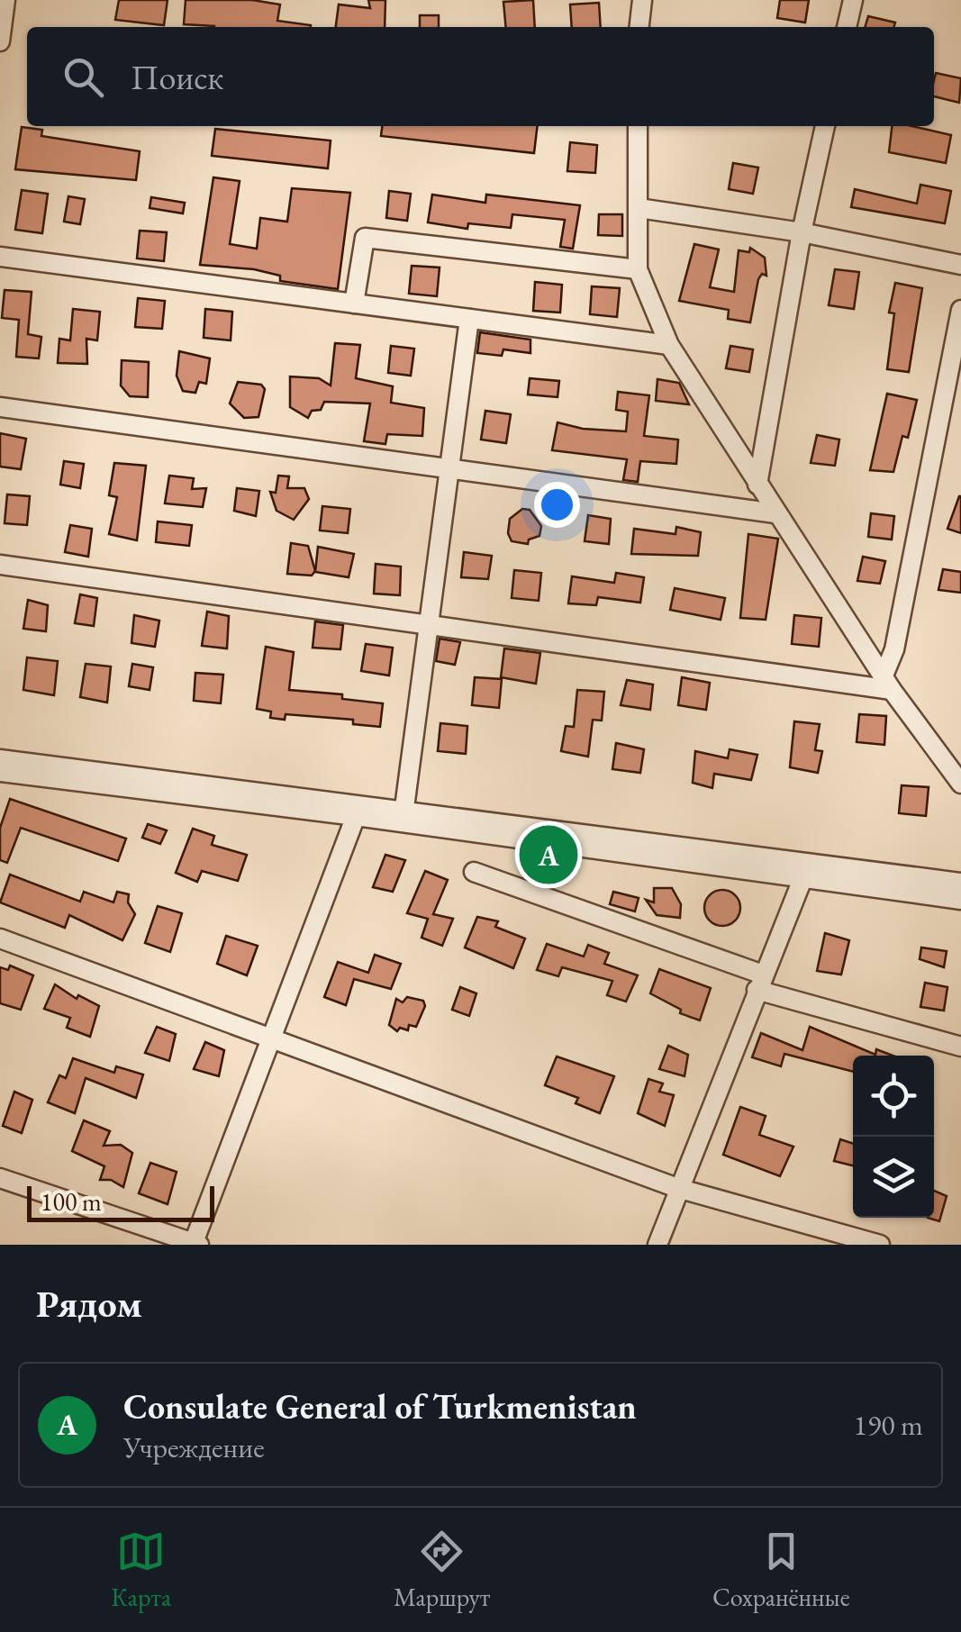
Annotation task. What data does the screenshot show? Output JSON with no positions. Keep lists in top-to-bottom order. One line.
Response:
{"scale_bar":"100 m","page":{"search":"Поиск","pins":"A","scale":"100 m","heading":"Рядом","list":[{"mark":"A","name":"Consulate General of Turkmenistan","note":"Учреждение","value":"190 m"}],"nav":["Карта","Маршрут","Сохранённые"]}}
